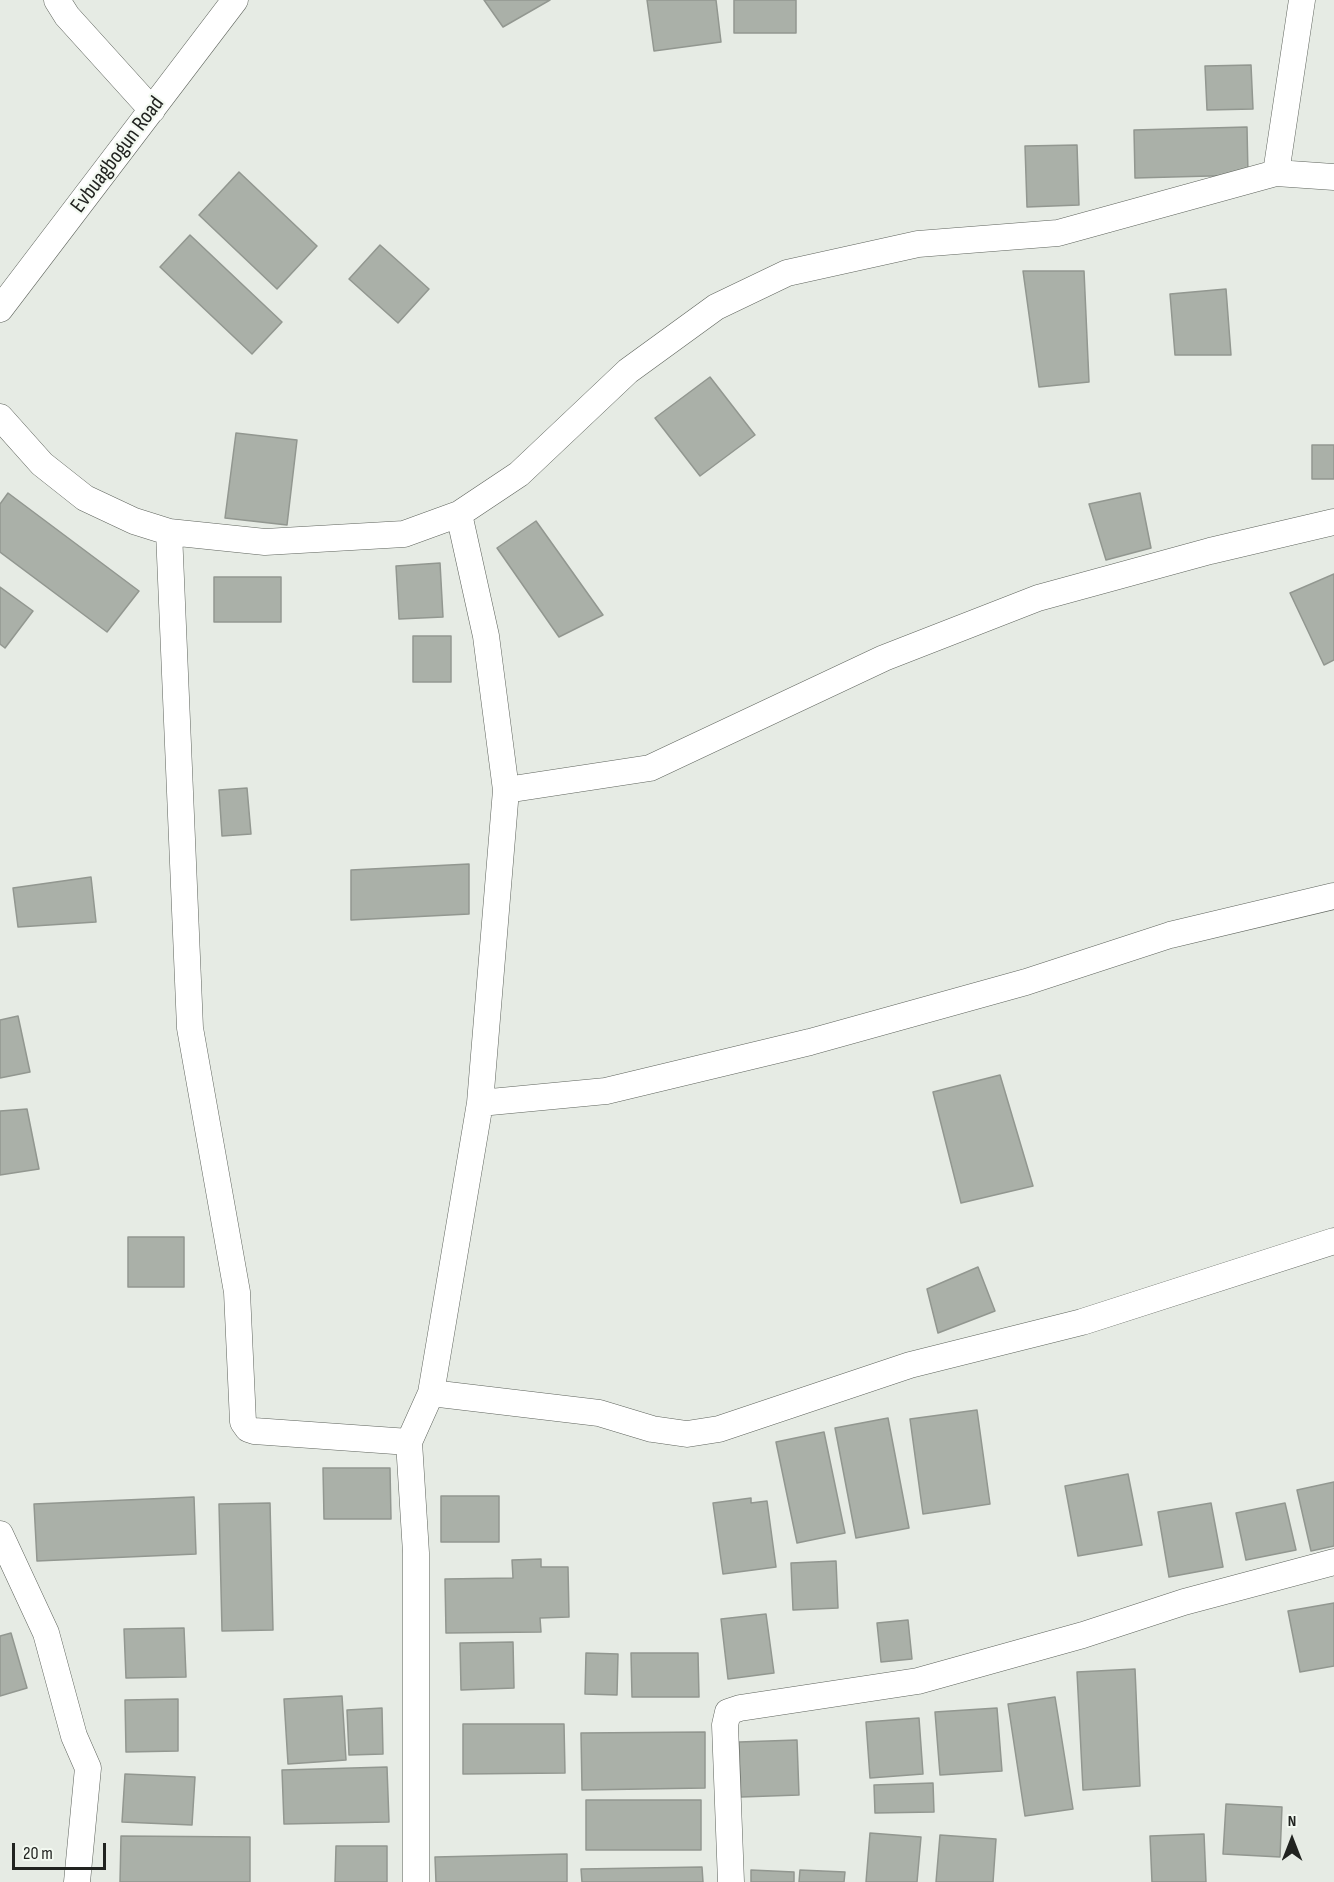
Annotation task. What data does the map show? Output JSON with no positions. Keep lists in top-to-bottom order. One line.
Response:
{"streets":{"street":["Evbuagbogun Road"]},"scale_bar":"20 m","north":"top"}
